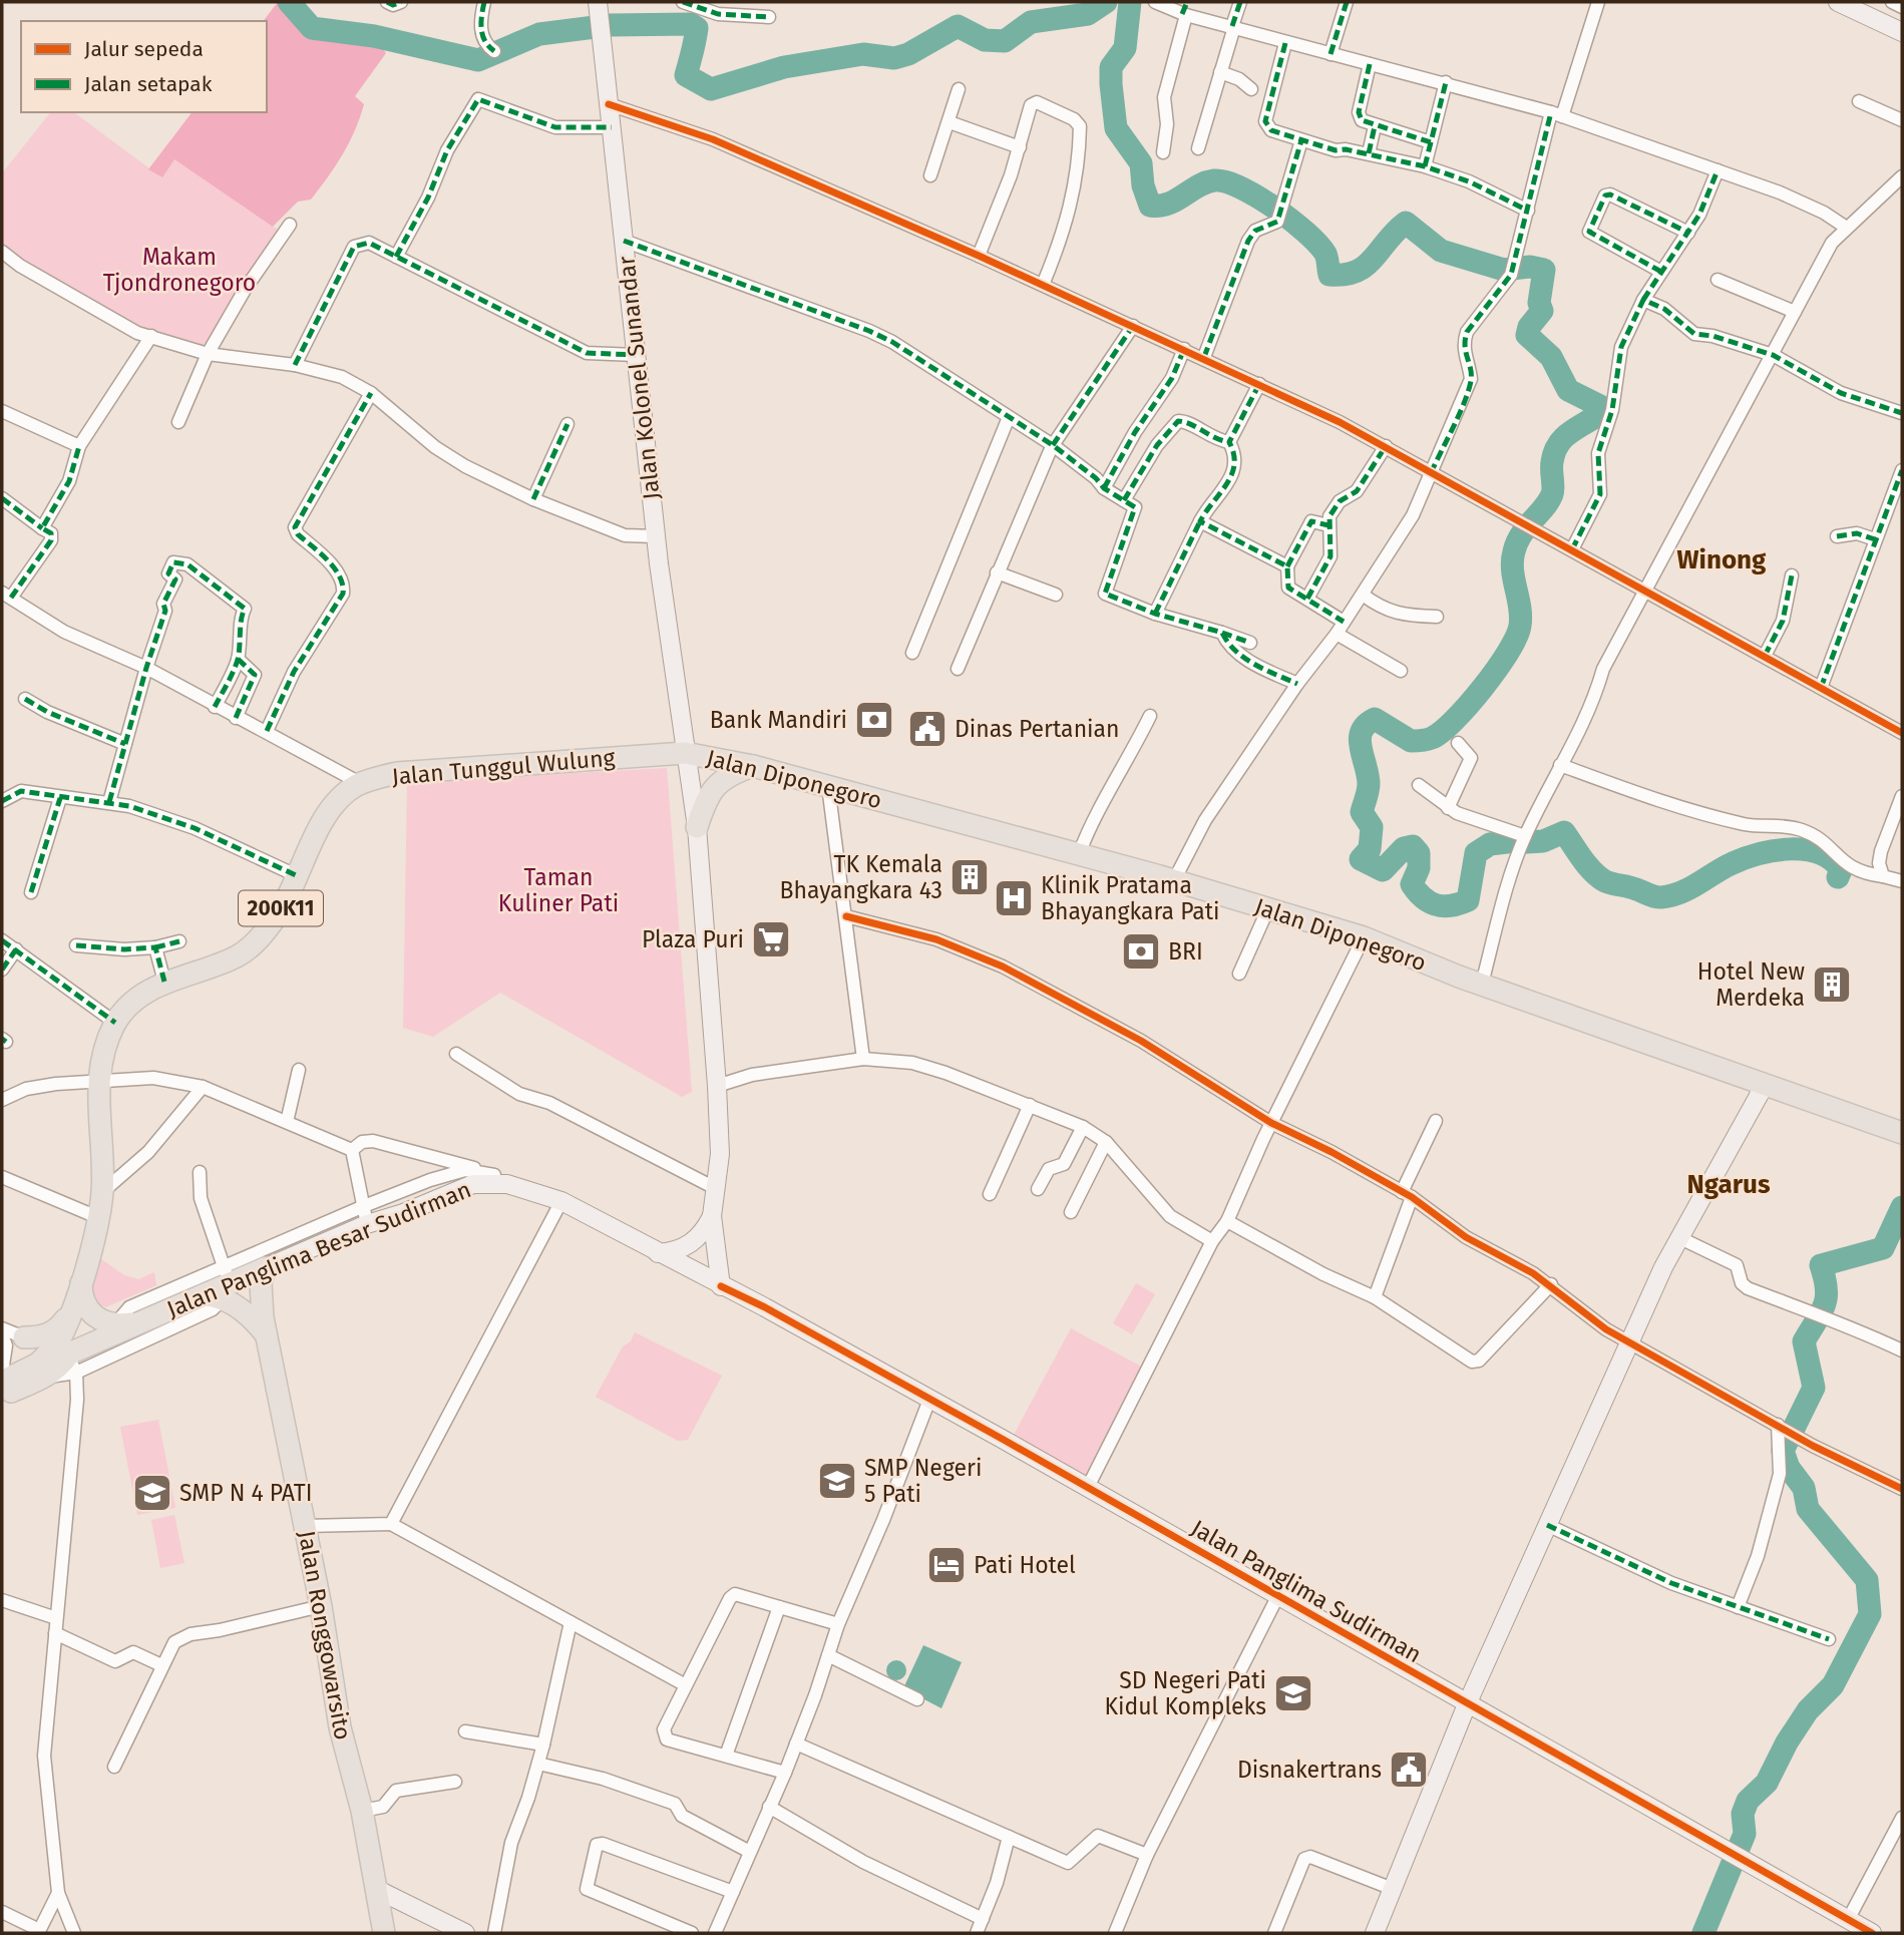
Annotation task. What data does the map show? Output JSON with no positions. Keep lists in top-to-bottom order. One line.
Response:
{"streets":{"main road":["Jalan Kolonel Sunandar","Jalan Tunggul Wulung","Jalan Diponegoro","200K11","Jalan Panglima Besar Sudirman","Jalan Panglima Sudirman","Jalan Ronggowarsito"]},"crossings":[["Jalan Kolonel Sunandar","Jalan Tunggul Wulung"],["Jalan Kolonel Sunandar","Jalan Diponegoro"],["Jalan Tunggul Wulung","Jalan Diponegoro"],["Jalan Tunggul Wulung","Jalan Panglima Besar Sudirman"],["Jalan Panglima Besar Sudirman","Jalan Panglima Sudirman"],["Jalan Panglima Besar Sudirman","Jalan Ronggowarsito"]],"districts":["Winong","Ngarus"],"parks":["Makam Tjondronegoro","Taman Kuliner Pati"],"places":{"bank":["Bank Mandiri","BRI"],"public building":["Dinas Pertanian","Disnakertrans"],"building":["TK Kemala Bhayangkara 43","Hotel New Merdeka"],"hospital":["Klinik Pratama Bhayangkara Pati"],"supermarket":["Plaza Puri"],"school or university":["SMP Negeri 5 Pati","SMP N 4 PATI","SD Negeri Pati Kidul Kompleks"],"hotel":["Pati Hotel"]},"legend":["Jalur sepeda","Jalan setapak"]}
